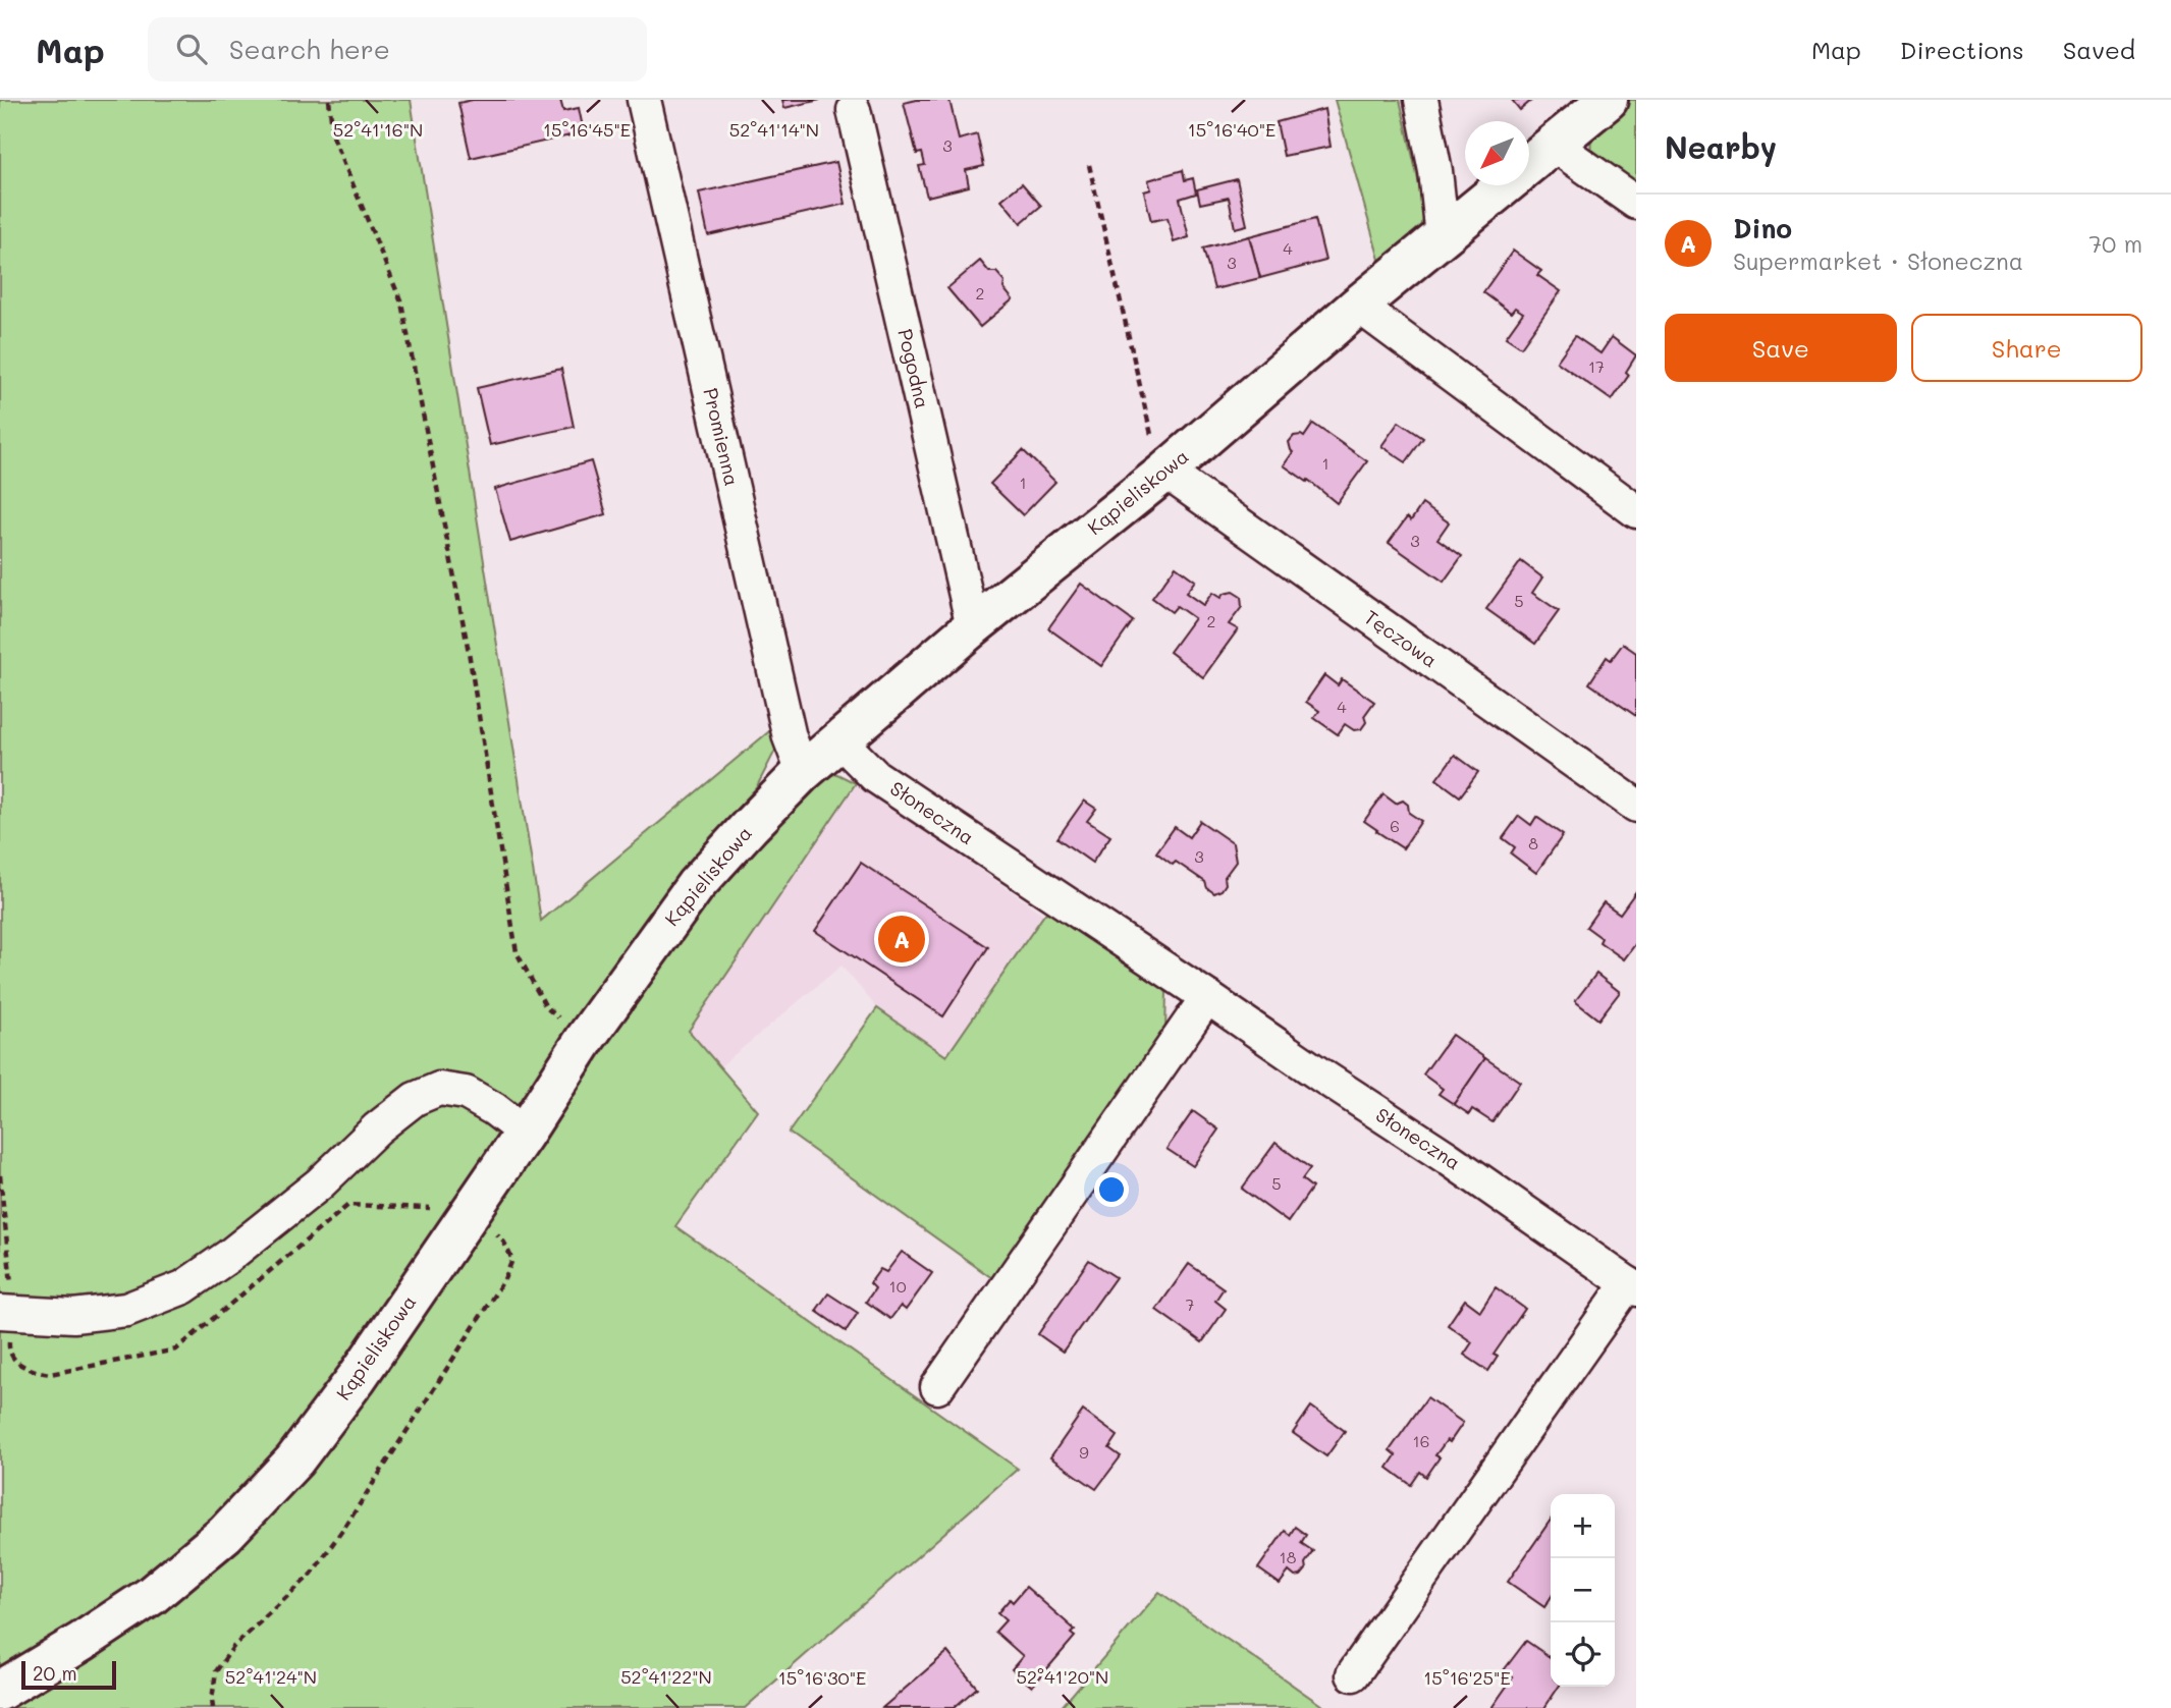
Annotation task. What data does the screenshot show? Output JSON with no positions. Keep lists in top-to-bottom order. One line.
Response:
{"streets":{"street":["Pogodna","Promienna","Kąpieliskowa","Tęczowa","Słoneczna"]},"crossings":[["Pogodna","Kąpieliskowa"],["Promienna","Kąpieliskowa"],["Kąpieliskowa","Tęczowa"],["Kąpieliskowa","Słoneczna"]],"house_numbers":["3","4","3","2","17","1","1","3","5","2","4","6","8","3","5","10","7","16","9","18"],"scale_bar":"20 m","north":"bottom left","page":{"header":"Map","search":"Search here","nav":["Map","Directions","Saved"],"heading":"Nearby","list":[{"mark":"A","name":"Dino","note":"Supermarket · Słoneczna","value":"70 m"}],"buttons":["Save","Share"],"pins":"A","map_buttons":["+","−"],"scale":"20 m"},"coordinates":["15°16'45\"E","15°16'40\"E","52°41'14\"N","52°41'16\"N","52°41'24\"N","52°41'22\"N","52°41'20\"N","15°16'30\"E","15°16'25\"E"]}
